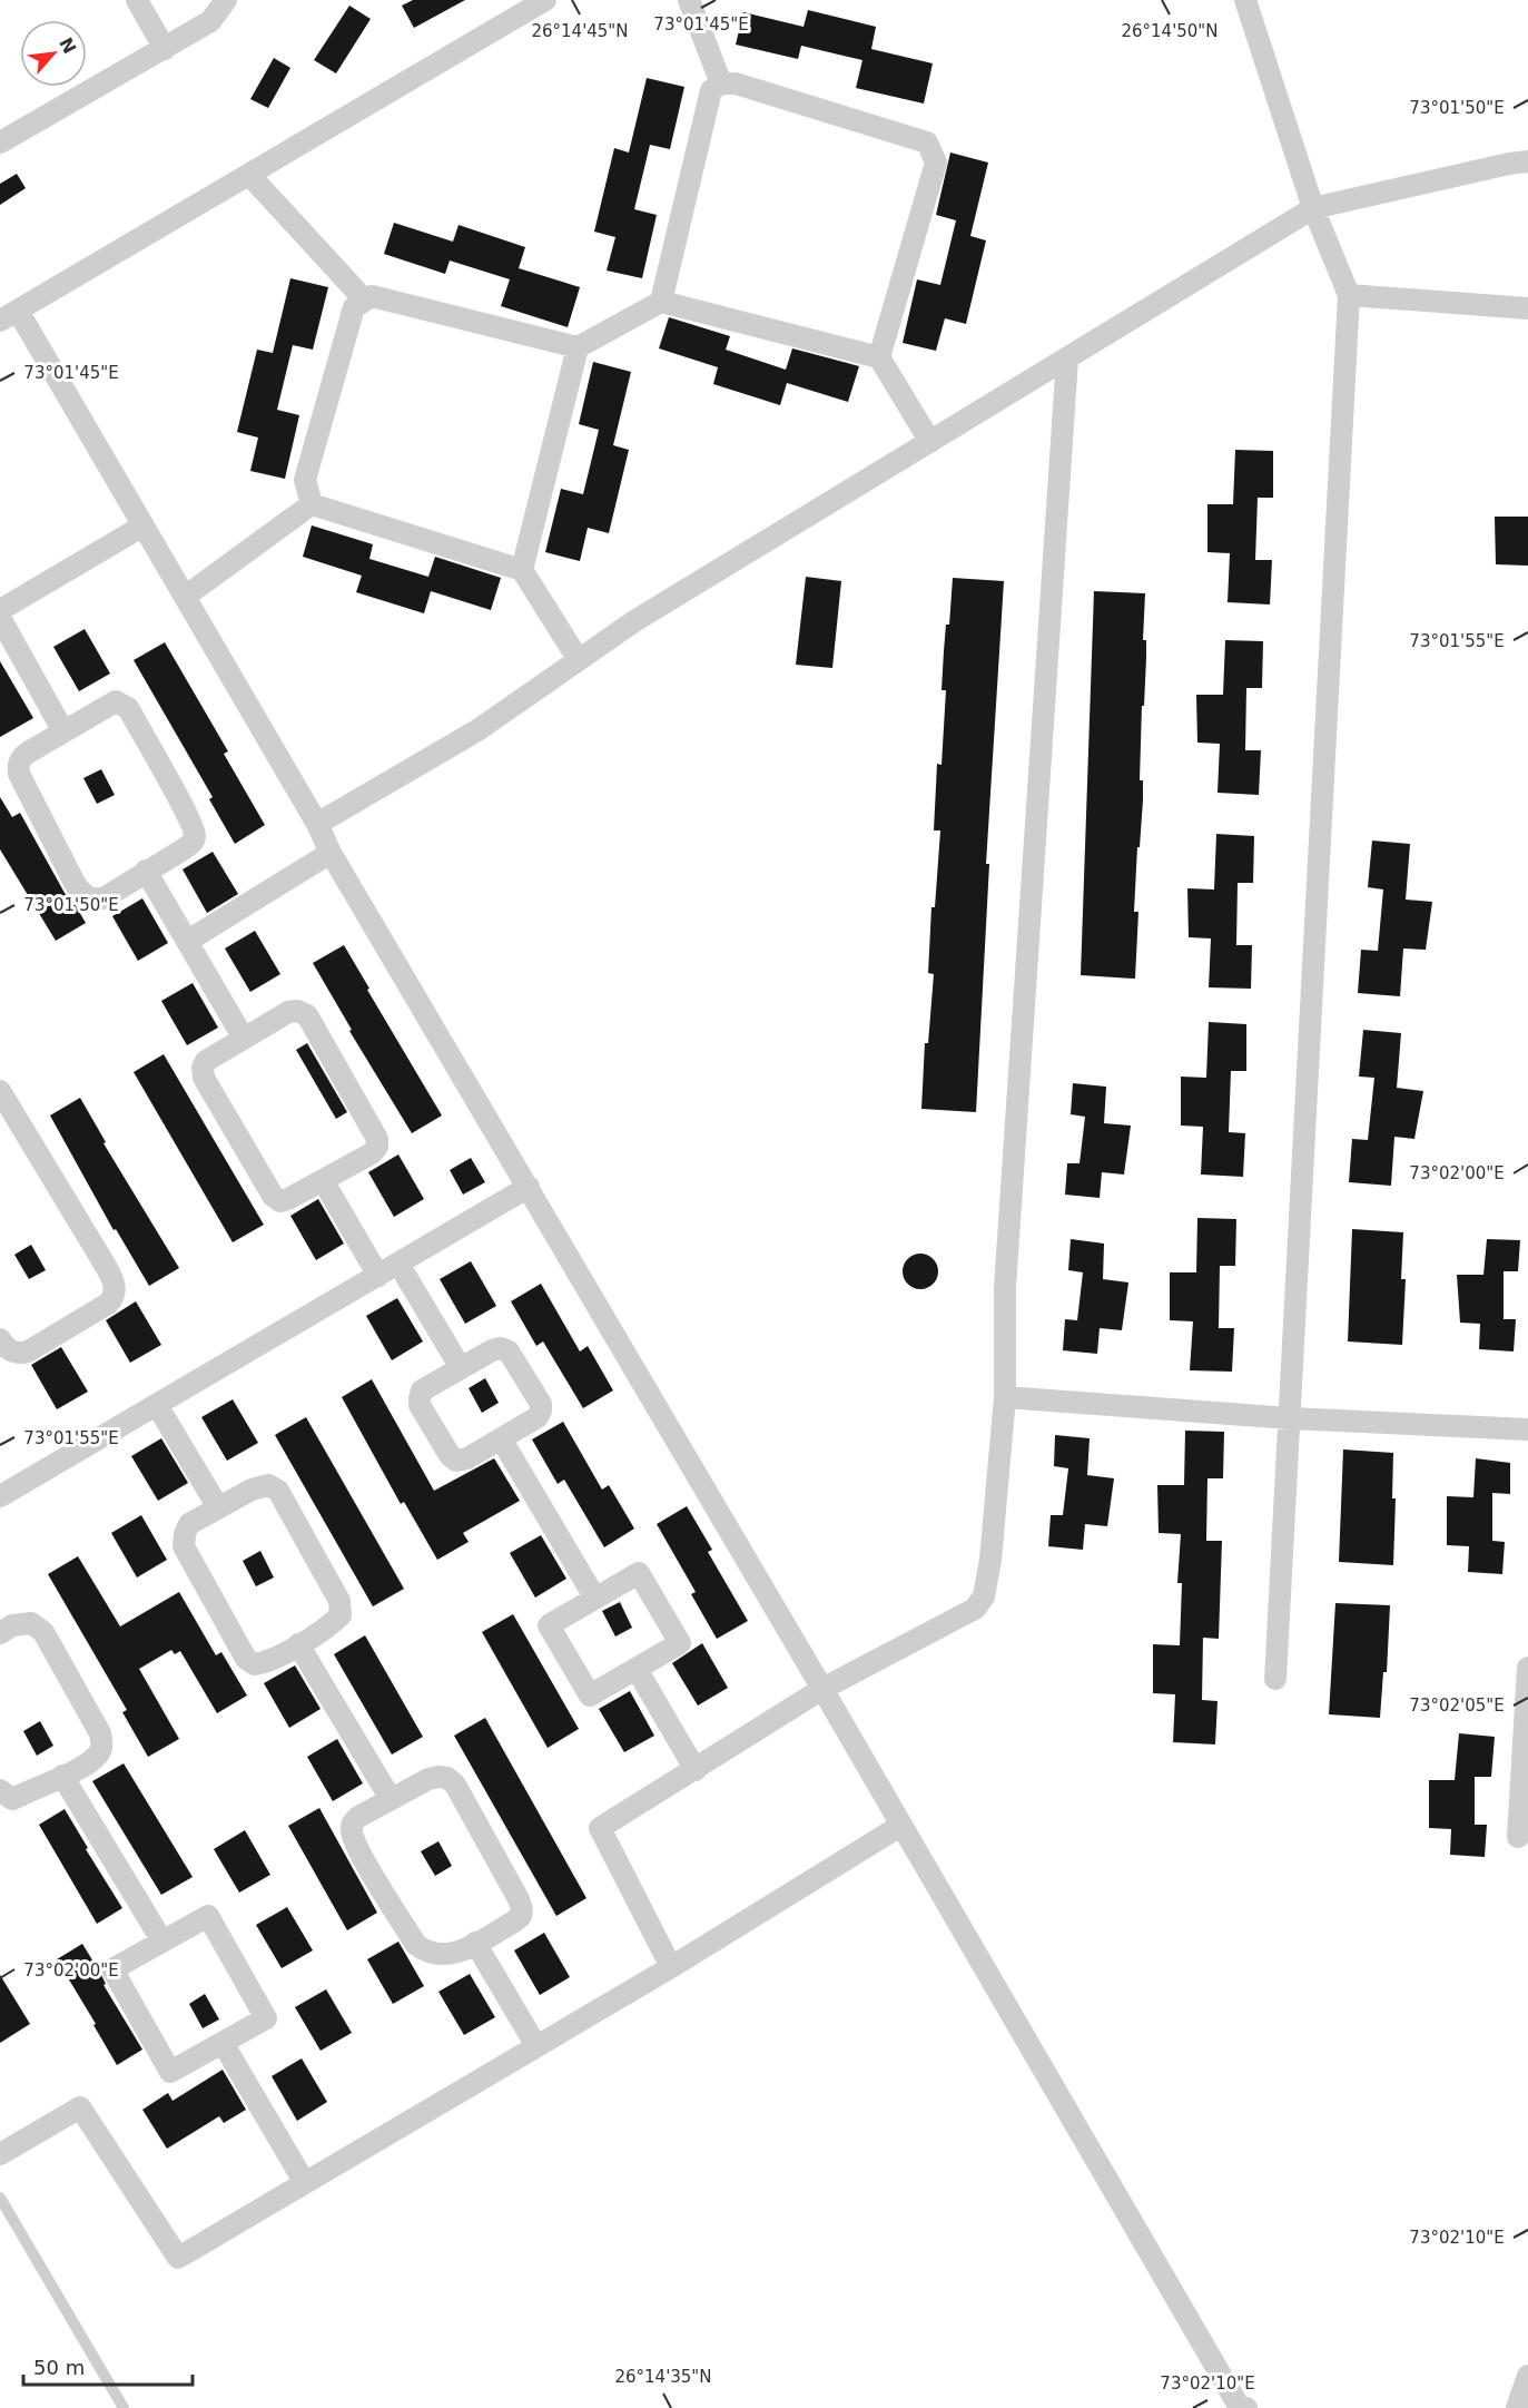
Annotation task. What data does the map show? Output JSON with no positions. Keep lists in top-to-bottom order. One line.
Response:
{"scale_bar":"50 m","north":"top right","coordinates":["73°01'45\"E","26°14'45\"N","26°14'50\"N","73°01'50\"E","73°01'55\"E","73°02'00\"E","73°02'05\"E","73°02'10\"E","26°14'35\"N"]}
